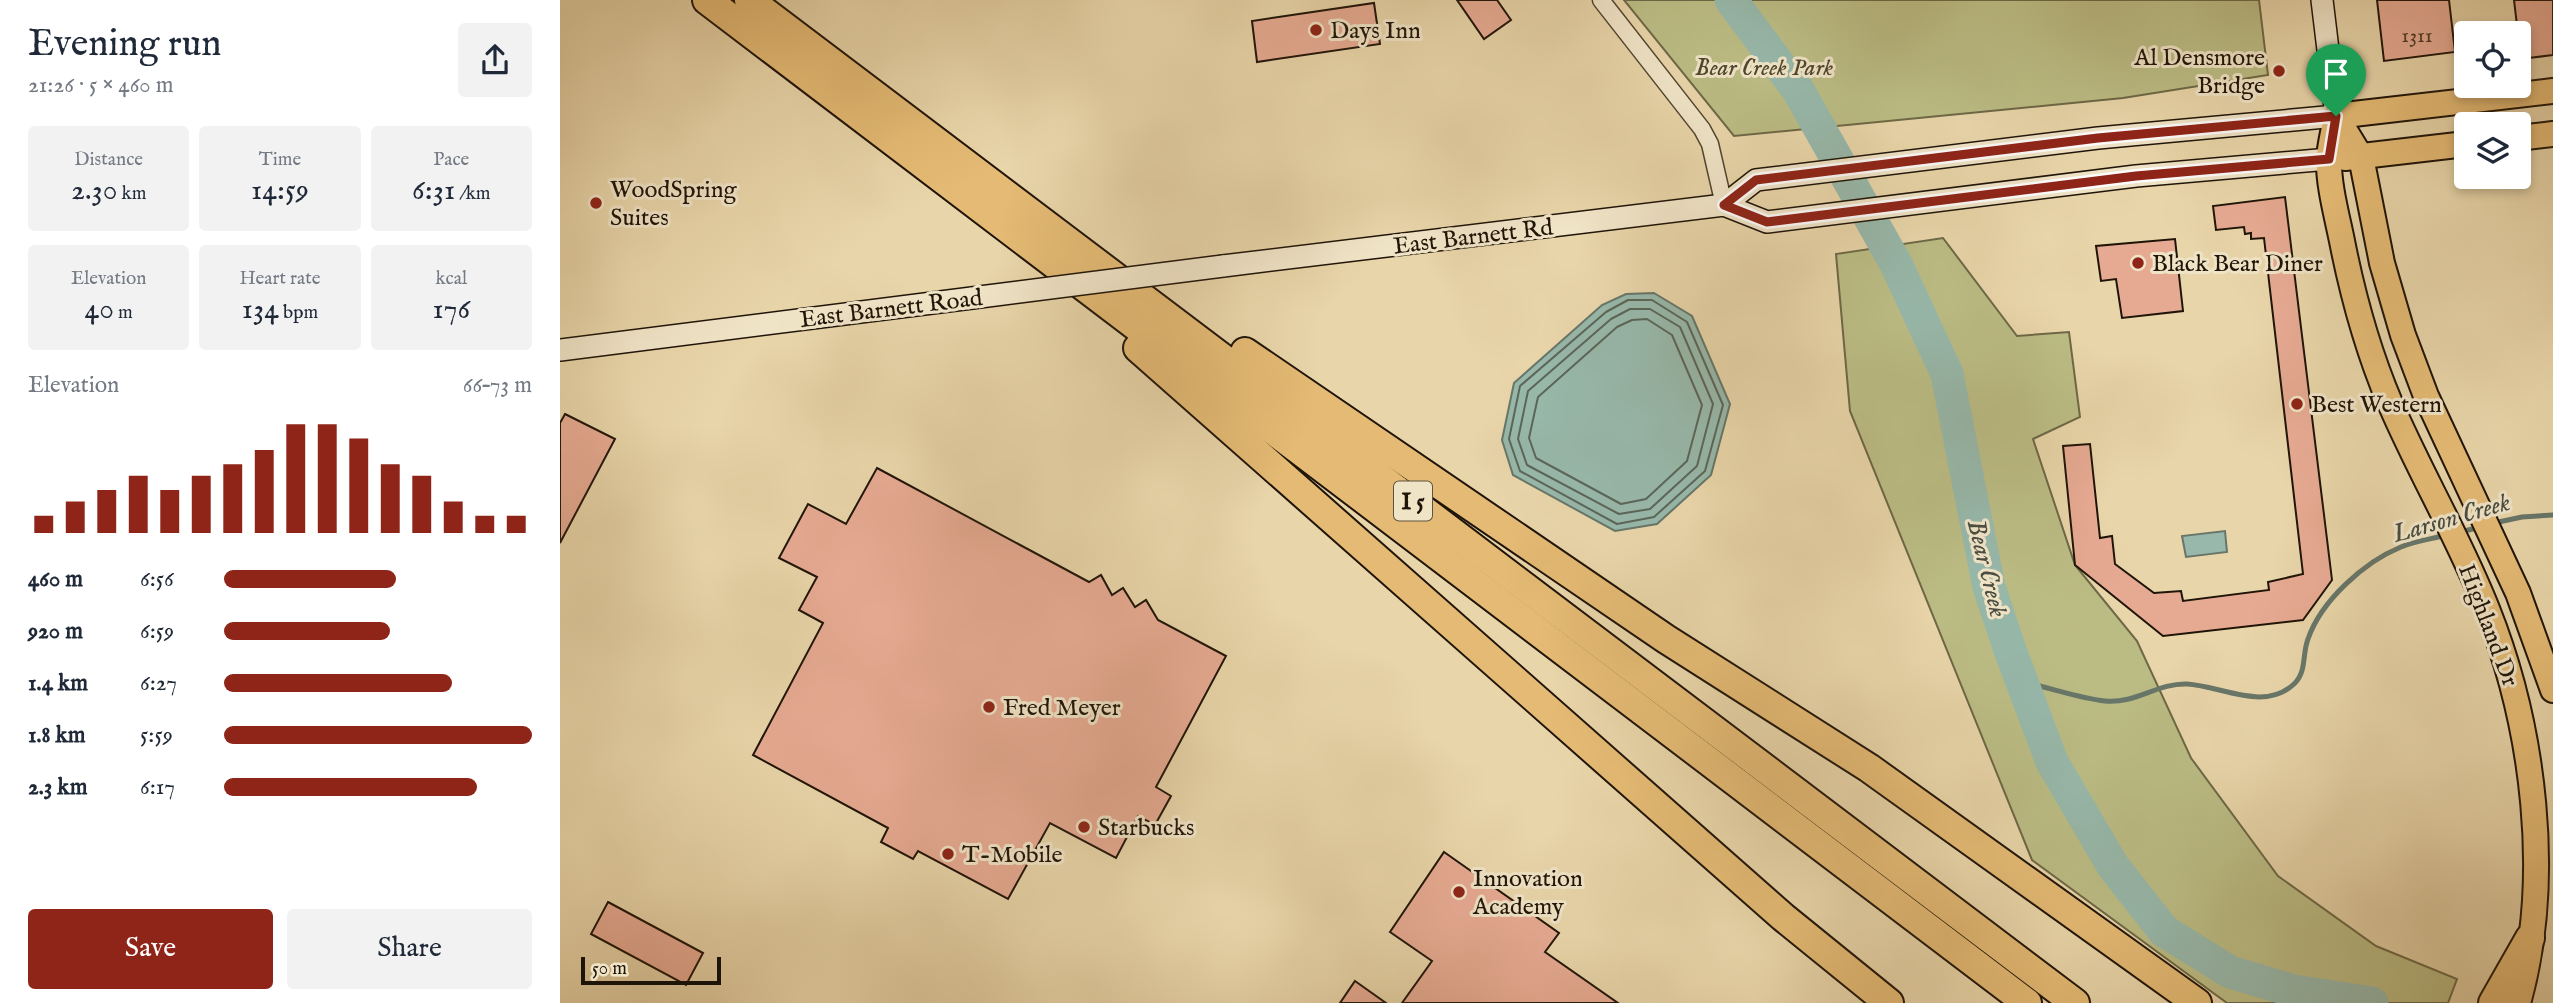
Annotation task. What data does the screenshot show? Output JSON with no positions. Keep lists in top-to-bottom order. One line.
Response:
{"streets":{"highway":["I 5"],"main road":["East Barnett Rd","East Barnett Road","Highland Dr"]},"crossings":[["East Barnett Rd","East Barnett Road"],["East Barnett Rd","Highland Dr"]],"water":["Larson Creek","Bear Creek"],"parks":["Bear Creek Park"],"places":["Days Inn","Al Densmore Bridge","WoodSpring Suites","Black Bear Diner","Best Western","Fred Meyer","Starbucks","T-Mobile","Innovation Academy"],"house_numbers":["1311"],"scale_bar":"50 m","page":{"heading":["Evening run","21:26 · 5 × 460 m"],"stats":[["Distance","2.30 km"],["Time","14:59"],["Pace","6:31 /km"],["Elevation","40 m"],["Heart rate","134 bpm"],["kcal","176"]],"chart":["Elevation","66–73 m"],"list":[{"name":"460 m","note":"6:56"},{"name":"920 m","note":"6:59"},{"name":"1.4 km","note":"6:27"},{"name":"1.8 km","note":"5:59"},{"name":"2.3 km","note":"6:17"}],"buttons":["Save","Share"],"scale":"50 m"}}
